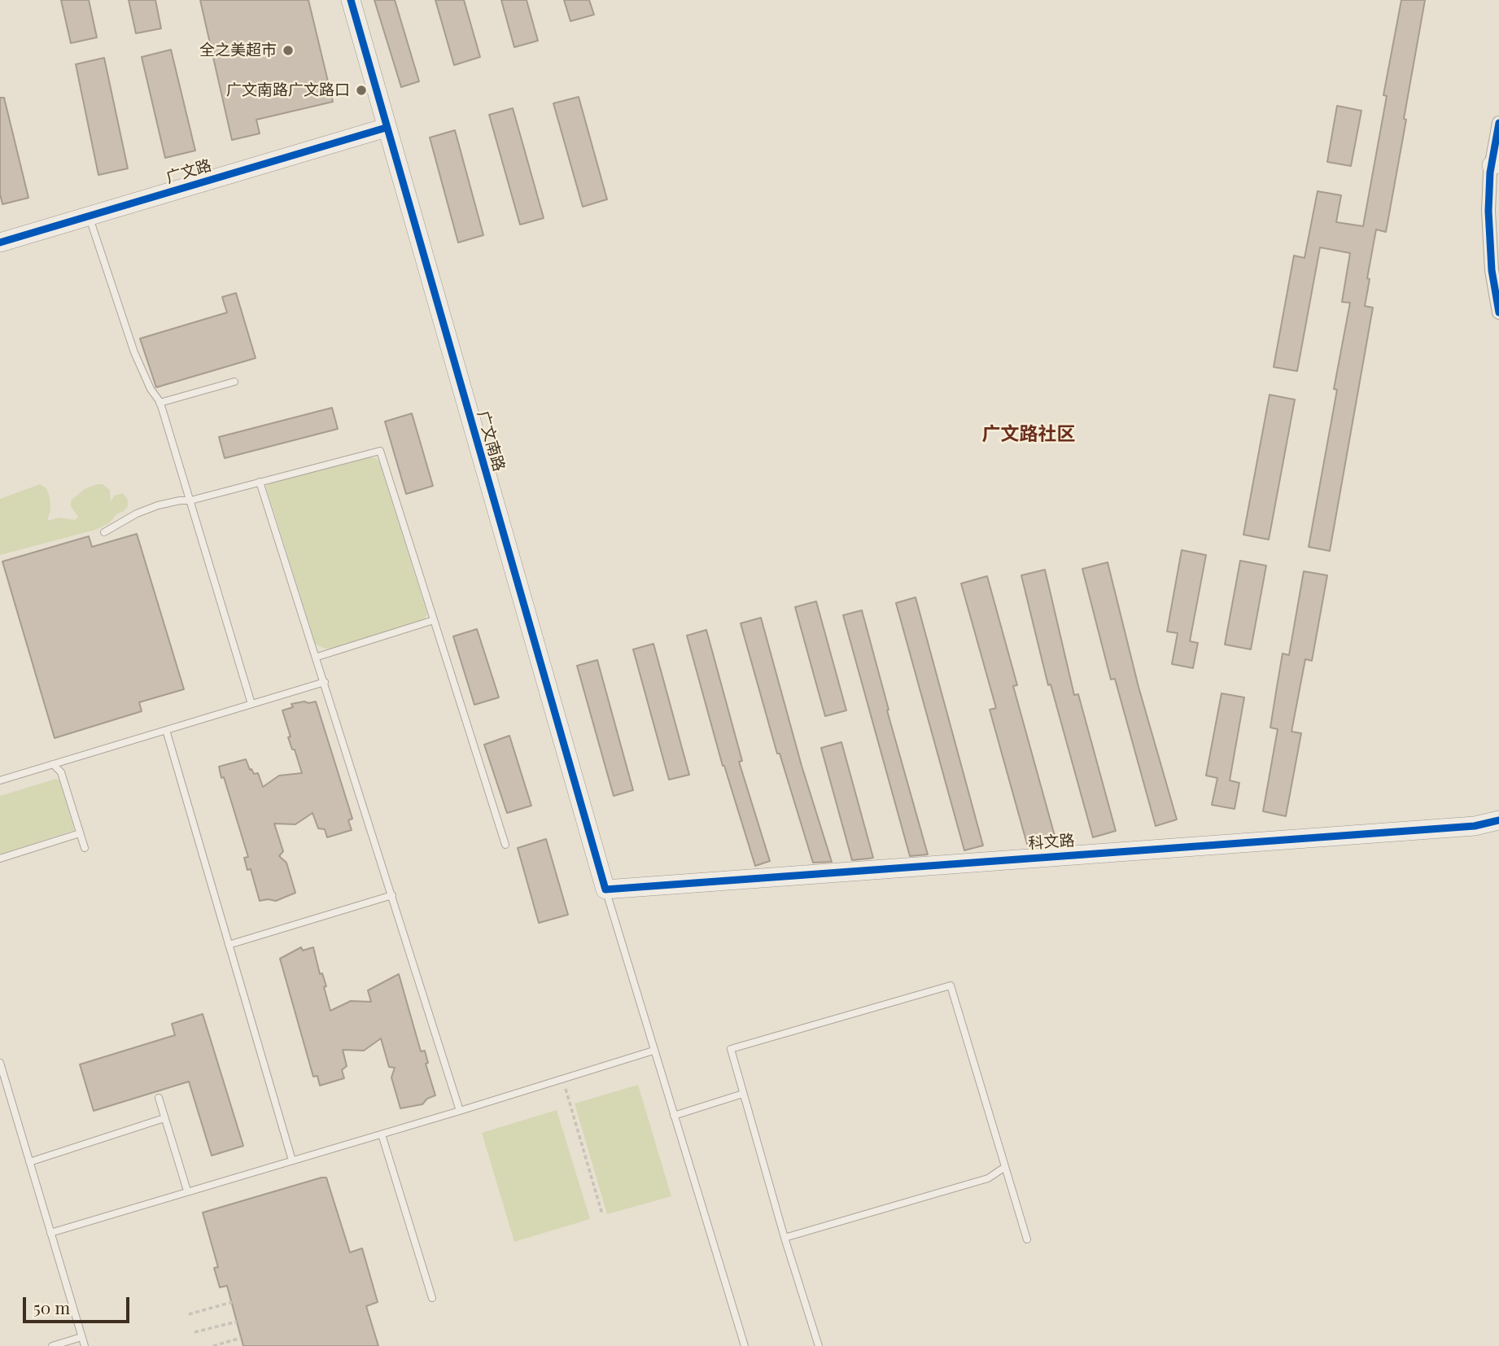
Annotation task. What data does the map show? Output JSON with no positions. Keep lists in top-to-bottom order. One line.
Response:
{"streets":{"street":["广文路","广文南路","科文路"]},"crossings":[["广文路","广文南路"],["广文南路","科文路"]],"districts":["广文路社区"],"places":["全之美超市","广文南路广文路口"],"scale_bar":"50 m"}
